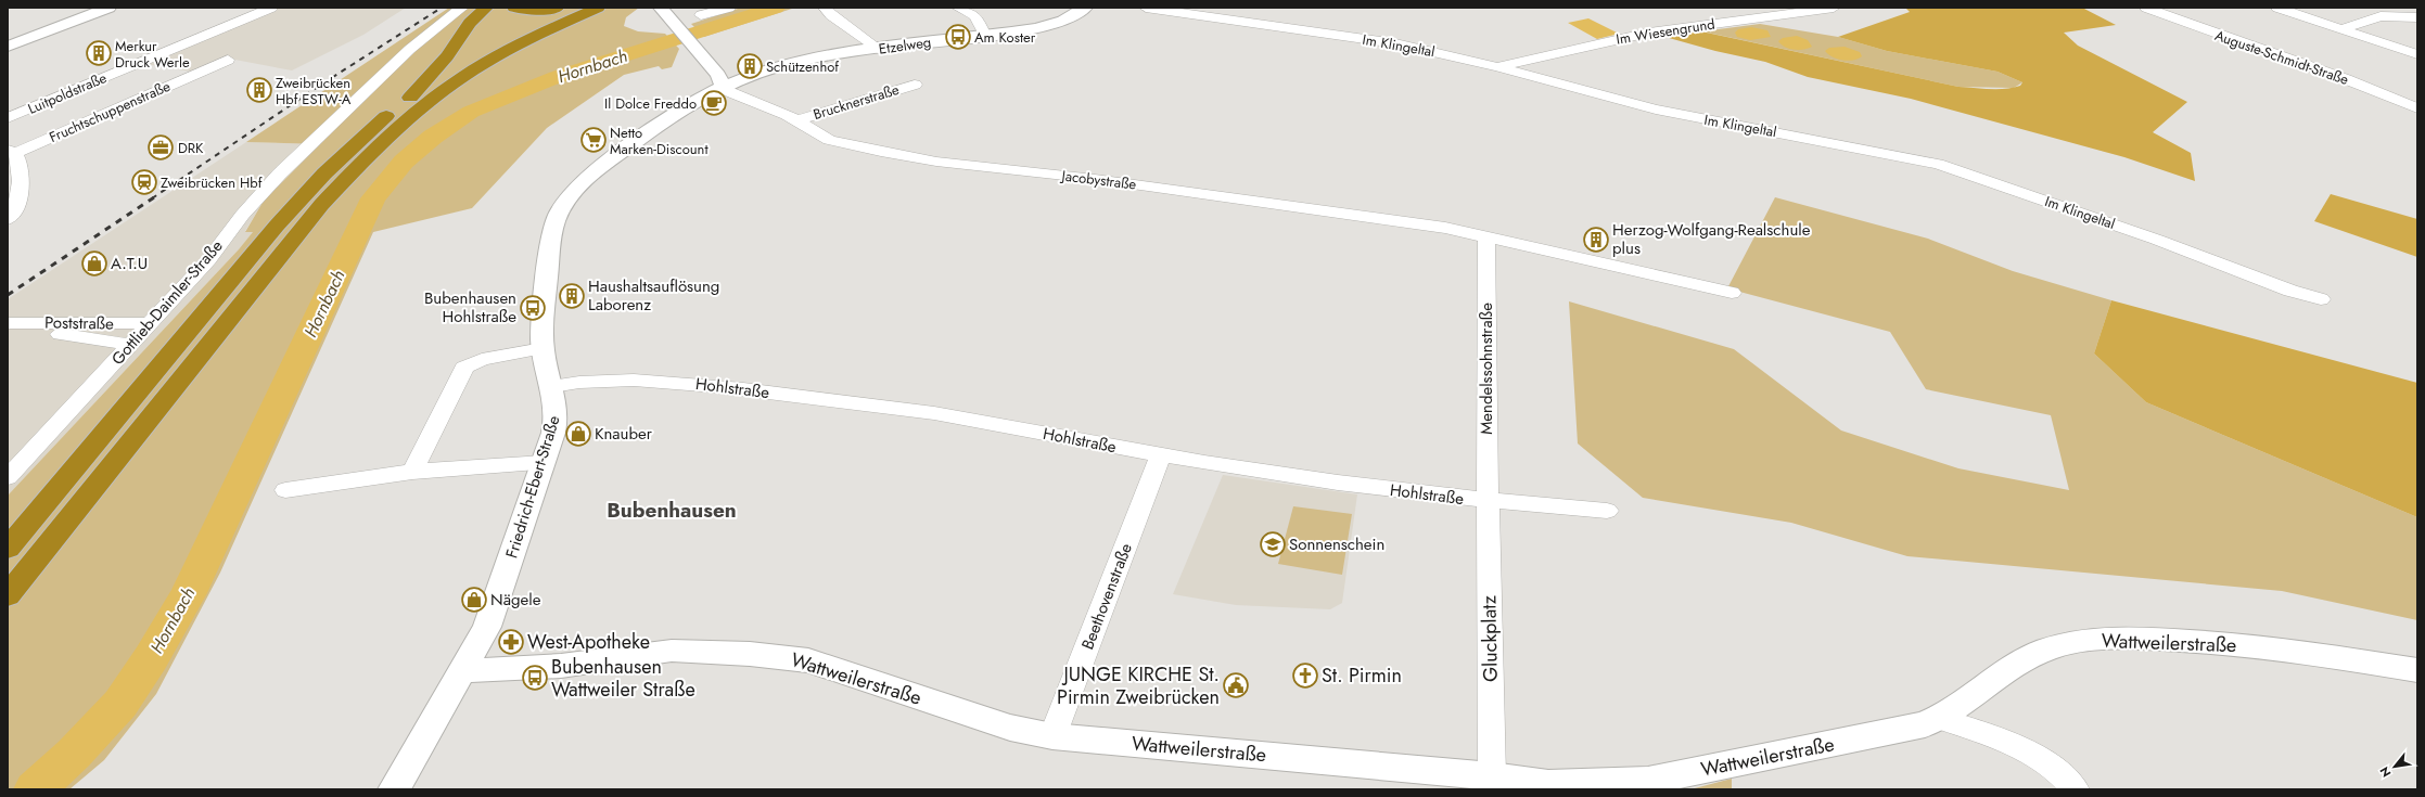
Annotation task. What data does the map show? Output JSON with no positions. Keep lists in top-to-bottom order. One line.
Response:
{"streets":{"street":["Im Wiesengrund","Etzelweg","Im Klingeltal","Auguste-Schmidt-Straße","Luitpoldstraße","Brucknerstraße","Fruchtschuppenstraße","Jacobystraße","Gottlieb-Daimler-Straße","Poststraße","Mendelssohnstraße","Hohlstraße","Friedrich-Ebert-Straße","Beethovenstraße","Gluckplatz","Wattweilerstraße"]},"crossings":[["Im Wiesengrund","Im Klingeltal"],["Etzelweg","Jacobystraße"],["Etzelweg","Friedrich-Ebert-Straße"],["Brucknerstraße","Jacobystraße"],["Jacobystraße","Mendelssohnstraße"],["Jacobystraße","Friedrich-Ebert-Straße"],["Gottlieb-Daimler-Straße","Poststraße"],["Mendelssohnstraße","Hohlstraße"],["Mendelssohnstraße","Gluckplatz"],["Hohlstraße","Friedrich-Ebert-Straße"],["Hohlstraße","Beethovenstraße"],["Hohlstraße","Gluckplatz"],["Friedrich-Ebert-Straße","Wattweilerstraße"],["Beethovenstraße","Wattweilerstraße"],["Gluckplatz","Wattweilerstraße"]],"districts":["Bubenhausen"],"water":["Hornbach"],"places":{"bus stop":["Am Koster","Bubenhausen Hohlstraße","Bubenhausen Wattweiler Straße"],"building":["Merkur Druck Werle","Schützenhof","Zweibrücken Hbf ESTW-A","Herzog-Wolfgang-Realschule plus","Haushaltsauflösung Laborenz"],"cafe":["Il Dolce Freddo"],"supermarket":["Netto Marken-Discount"],"office":["DRK"],"station":["Zweibrücken Hbf"],"shop":["A.T.U","Knauber","Nägele"],"school or university":["Sonnenschein"],"pharmacy":["West-Apotheke"],"church":["St. Pirmin"],"public building":["JUNGE KIRCHE St. Pirmin Zweibrücken"]},"north":"bottom left"}
